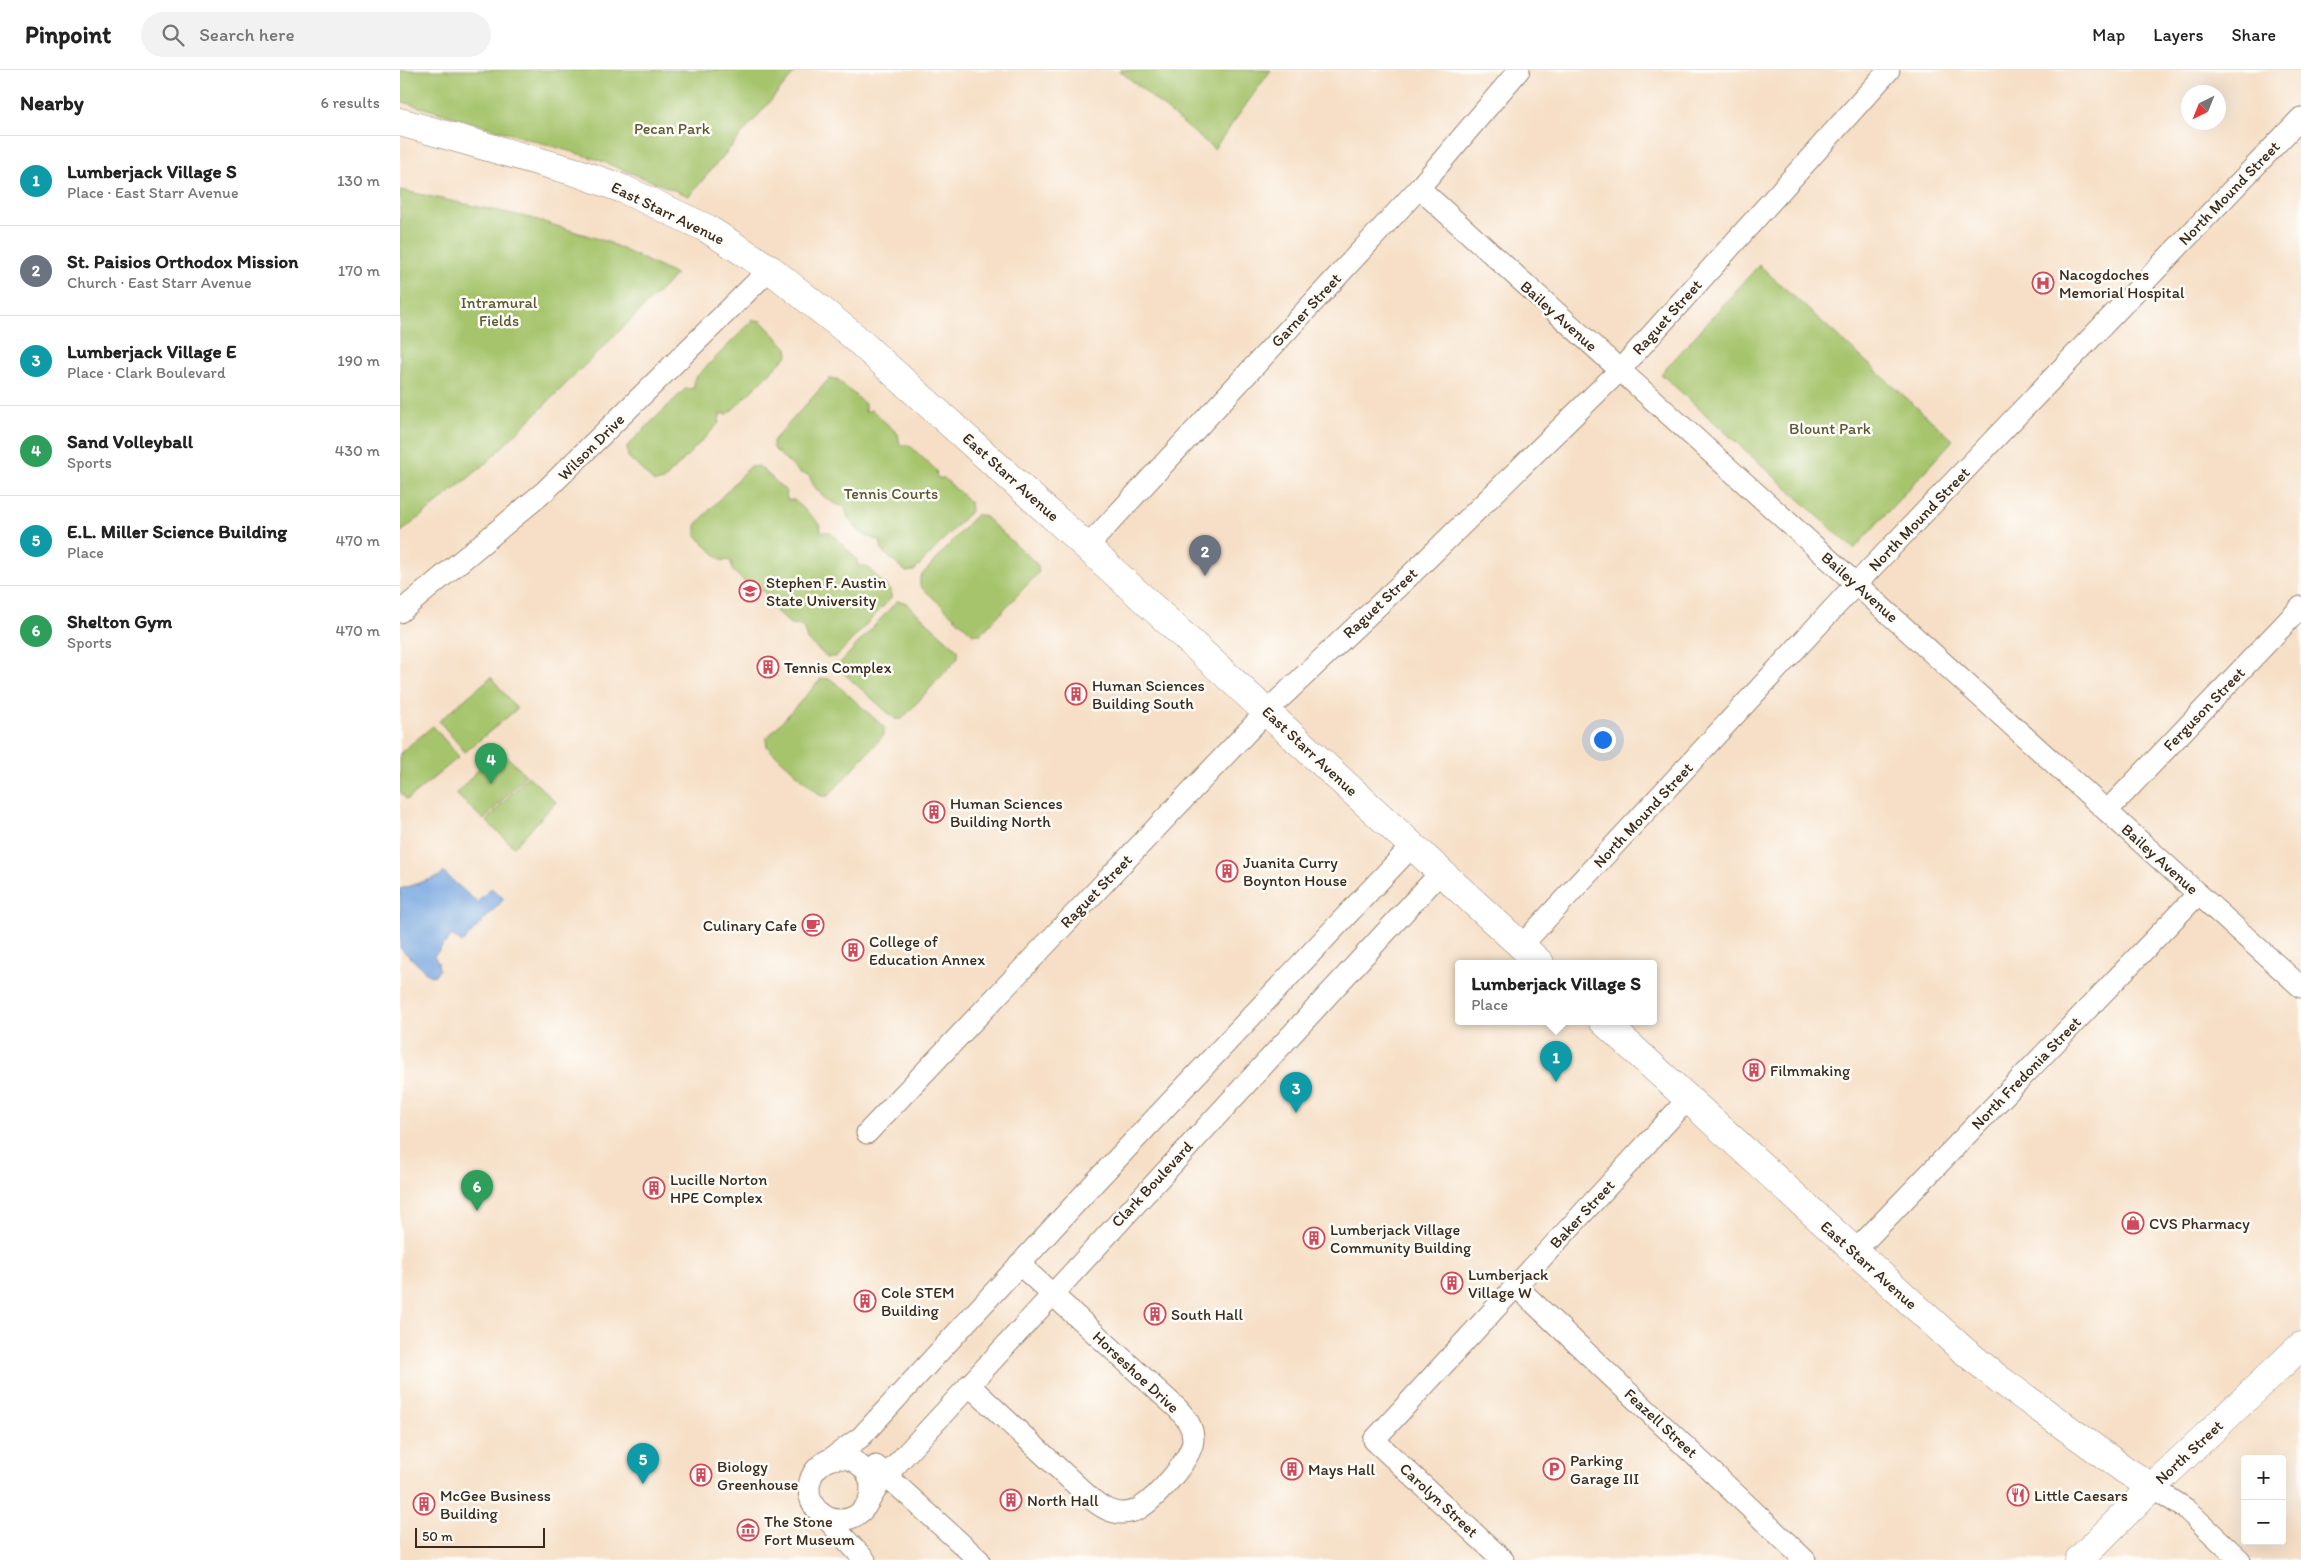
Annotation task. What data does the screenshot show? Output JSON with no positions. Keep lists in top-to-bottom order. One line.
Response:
{"streets":{"main road":["East Starr Avenue","North Street"],"street":["North Mound Street","Garner Street","Bailey Avenue","Raguet Street","Wilson Drive","Ferguson Street","North Fredonia Street","Clark Boulevard","Baker Street","Horseshoe Drive","Feazell Street","Carolyn Street"]},"crossings":[["North Mound Street","East Starr Avenue"],["North Mound Street","Bailey Avenue"],["East Starr Avenue","Garner Street"],["East Starr Avenue","Raguet Street"],["East Starr Avenue","Wilson Drive"],["East Starr Avenue","North Fredonia Street"],["East Starr Avenue","Clark Boulevard"],["East Starr Avenue","Baker Street"],["East Starr Avenue","North Street"],["Garner Street","Bailey Avenue"],["Bailey Avenue","Raguet Street"],["Bailey Avenue","Ferguson Street"],["Bailey Avenue","North Fredonia Street"],["Clark Boulevard","Horseshoe Drive"],["Baker Street","Feazell Street"],["Baker Street","Carolyn Street"]],"parks":["Pecan Park","Intramural Fields","Blount Park","Tennis Courts"],"places":{"hospital":["Nacogdoches Memorial Hospital"],"school or university":["Stephen F. Austin State University"],"building":["Tennis Complex","Human Sciences Building South","Human Sciences Building North","Juanita Curry Boynton House","College of Education Annex","Filmmaking","Lucille Norton HPE Complex","Lumberjack Village Community Building","Lumberjack Village W","Cole STEM Building","South Hall","Mays Hall","Biology Greenhouse","North Hall","McGee Business Building"],"cafe":["Culinary Cafe"],"shop":["CVS Pharmacy"],"parking":["Parking Garage III"],"restaurant":["Little Caesars"],"museum":["The Stone Fort Museum"]},"scale_bar":"50 m","north":"bottom left","page":{"header":"Pinpoint","search":"Search here","nav":["Map","Layers","Share"],"heading":["Nearby","6 results"],"list":[{"mark":"1","name":"Lumberjack Village S","note":"Place · East Starr Avenue","value":"130 m"},{"mark":"2","name":"St. Paisios Orthodox Mission","note":"Church · East Starr Avenue","value":"170 m"},{"mark":"3","name":"Lumberjack Village E","note":"Place · Clark Boulevard","value":"190 m"},{"mark":"4","name":"Sand Volleyball","note":"Sports","value":"430 m"},{"mark":"5","name":"E.L. Miller Science Building","note":"Place","value":"470 m"},{"mark":"6","name":"Shelton Gym","note":"Sports","value":"470 m"}],"pins":["2","4","1","3","6","5"],"popup":["Lumberjack Village S","Place"],"map_buttons":["+","−"],"scale":"50 m"}}
